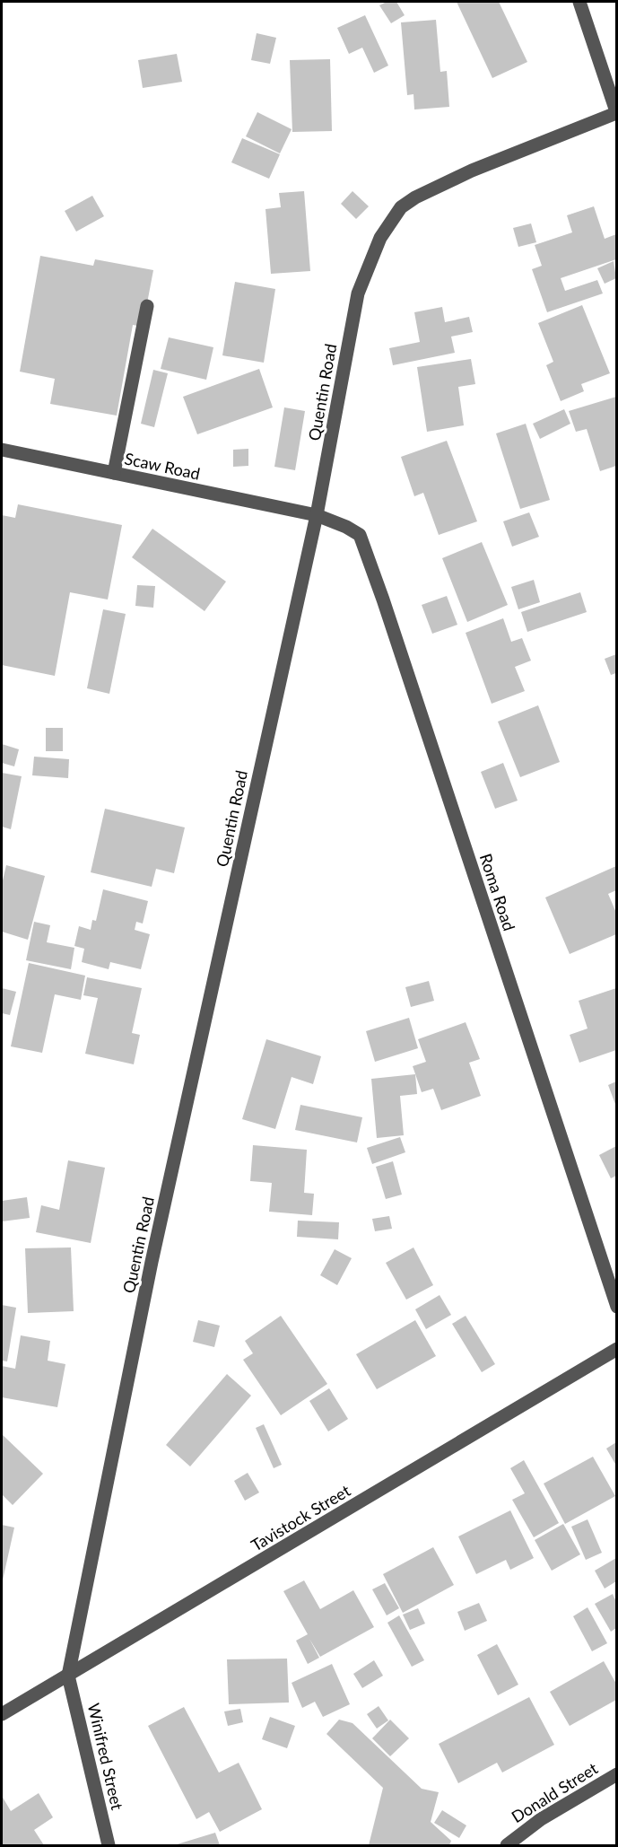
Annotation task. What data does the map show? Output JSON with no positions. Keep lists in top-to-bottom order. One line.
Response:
{"streets":{"street":["Quentin Road","Scaw Road","Roma Road","Tavistock Street","Winifred Street","Donald Street"]},"crossings":[["Quentin Road","Scaw Road"],["Quentin Road","Roma Road"],["Quentin Road","Tavistock Street"],["Quentin Road","Winifred Street"],["Scaw Road","Roma Road"],["Tavistock Street","Winifred Street"]]}
